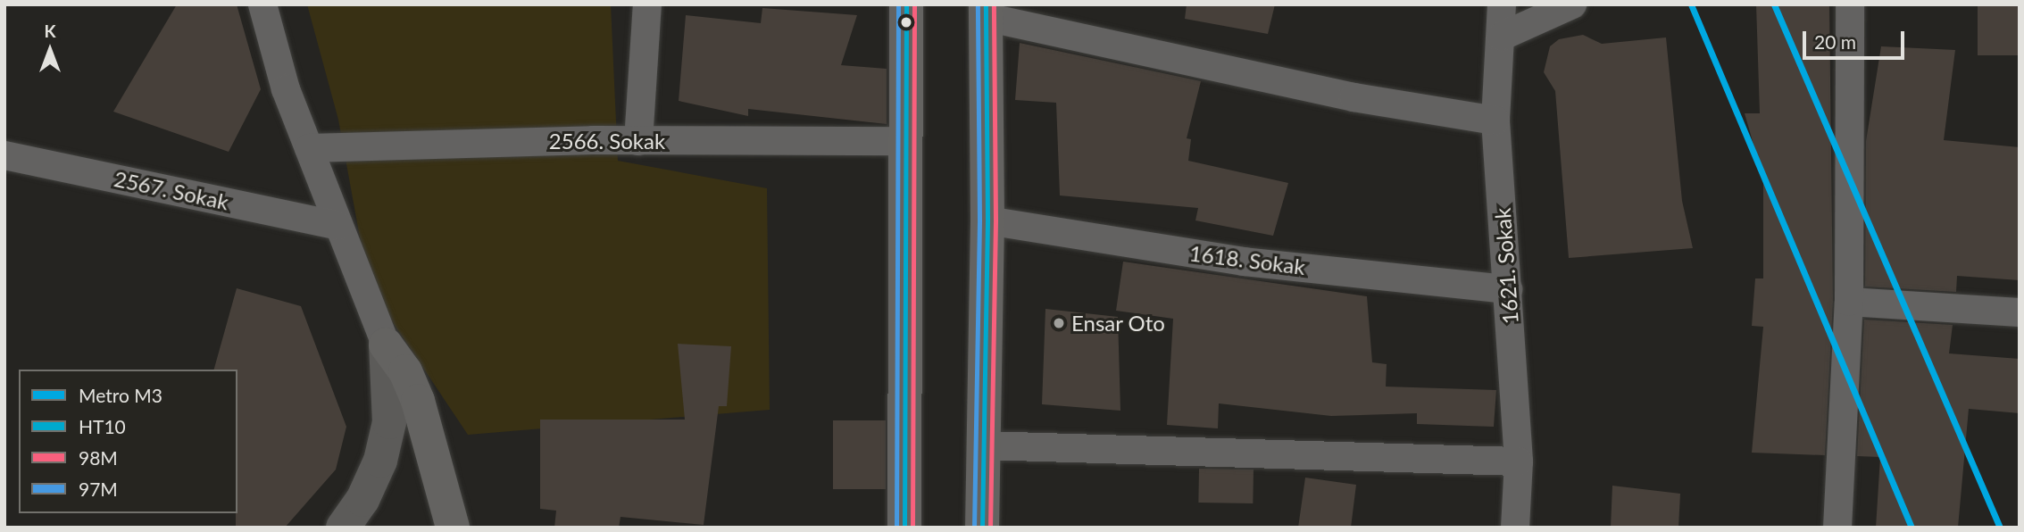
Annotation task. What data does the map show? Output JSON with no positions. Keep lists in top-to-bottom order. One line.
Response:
{"streets":{"street":["2566. Sokak","2567. Sokak","1618. Sokak","1621. Sokak"]},"crossings":[["1618. Sokak","1621. Sokak"]],"places":["Ensar Oto"],"lines":["metro line M3","transit line HT10","transit line 98M","transit line 97M"],"legend":["Metro M3","HT10","98M","97M"],"scale_bar":"20 m","north":"top"}
